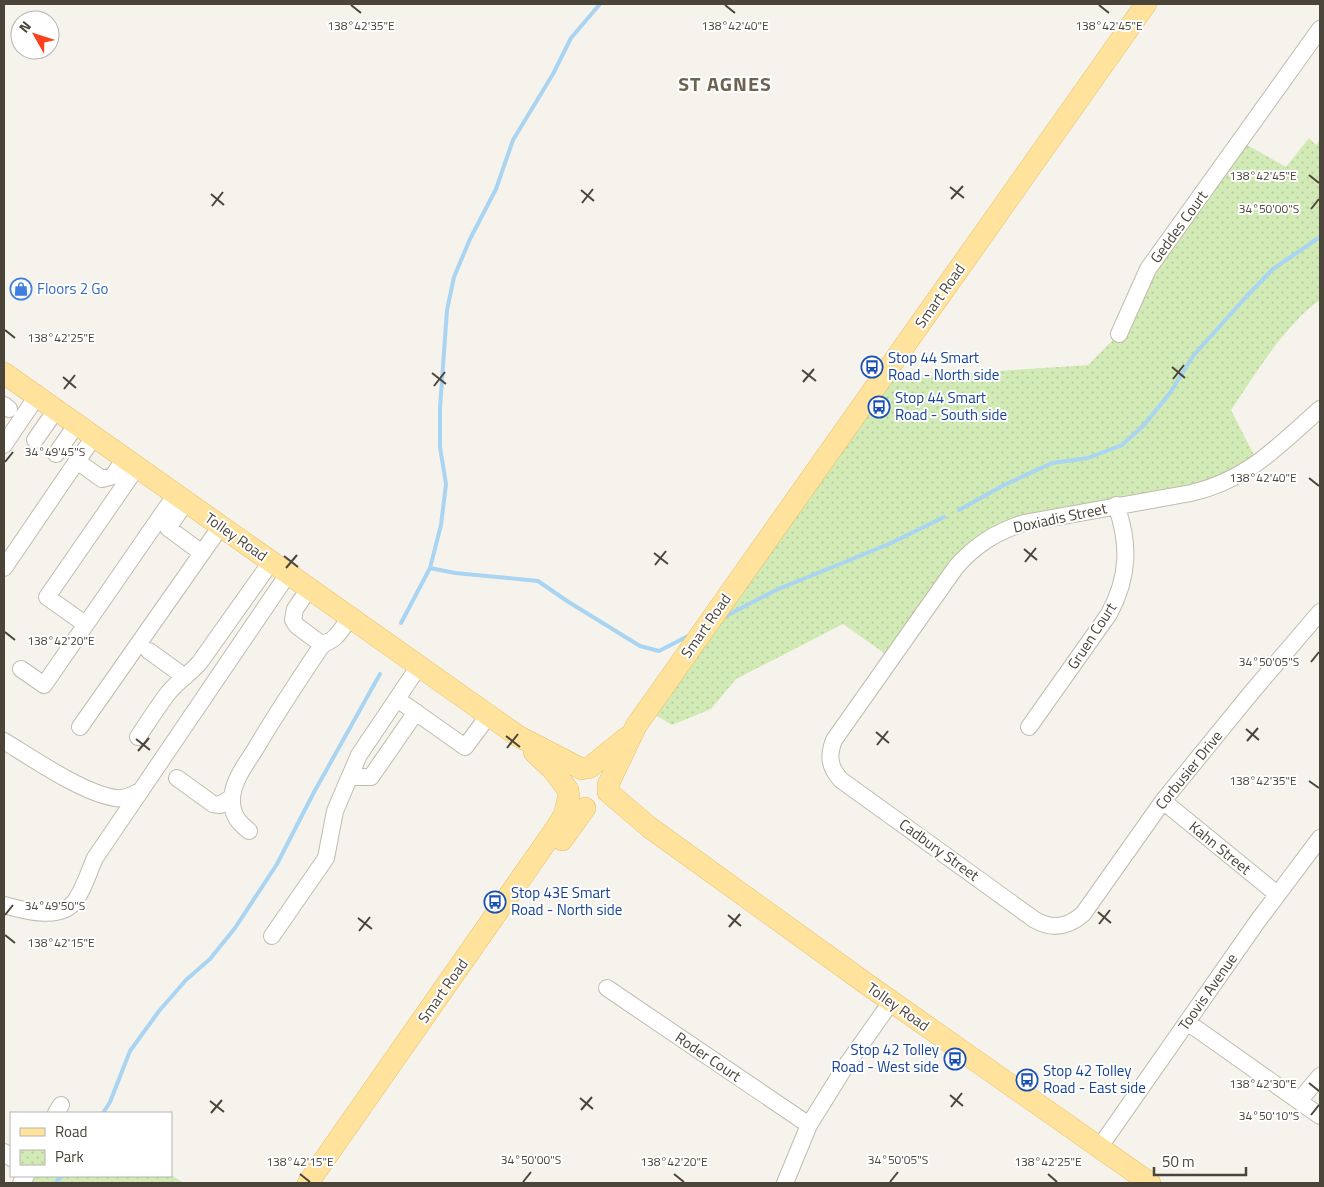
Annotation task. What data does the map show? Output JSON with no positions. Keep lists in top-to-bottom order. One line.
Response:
{"streets":{"main road":["Smart Road","Tolley Road"],"street":["Geddes Court","Doxiadis Street","Gruen Court","Corbusier Drive","Kahn Street","Cadbury Street","Toovis Avenue","Roder Court"]},"crossings":[["Smart Road","Tolley Road"],["Doxiadis Street","Gruen Court"],["Doxiadis Street","Cadbury Street"],["Tolley Road","Toovis Avenue"],["Corbusier Drive","Kahn Street"],["Corbusier Drive","Cadbury Street"],["Kahn Street","Toovis Avenue"]],"districts":["ST AGNES"],"places":{"shop":["Floors 2 Go"],"bus stop":["Stop 44 Smart Road - North side","Stop 44 Smart Road - South side","Stop 43E Smart Road - North side","Stop 42 Tolley Road - West side","Stop 42 Tolley Road - East side"]},"legend":["Road","Park"],"scale_bar":"50 m","north":"top left","coordinates":["138°42'35\"E","138°42'40\"E","138°42'45\"E","34°50'00\"S","138°42'25\"E","34°49'45\"S","138°42'20\"E","34°50'05\"S","34°49'50\"S","138°42'15\"E","138°42'30\"E","34°50'10\"S"]}
